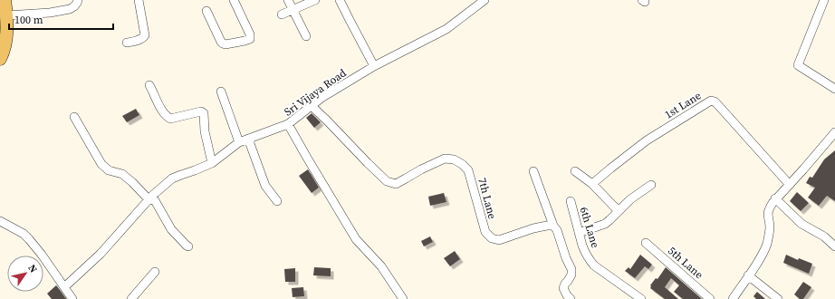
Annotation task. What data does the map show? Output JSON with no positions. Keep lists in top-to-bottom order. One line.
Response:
{"streets":{"street":["Sri Vijaya Road","1st Lane","7th Lane","6th Lane","5th Lane"]},"crossings":[["Sri Vijaya Road","7th Lane"]],"scale_bar":"100 m","north":"top right"}
